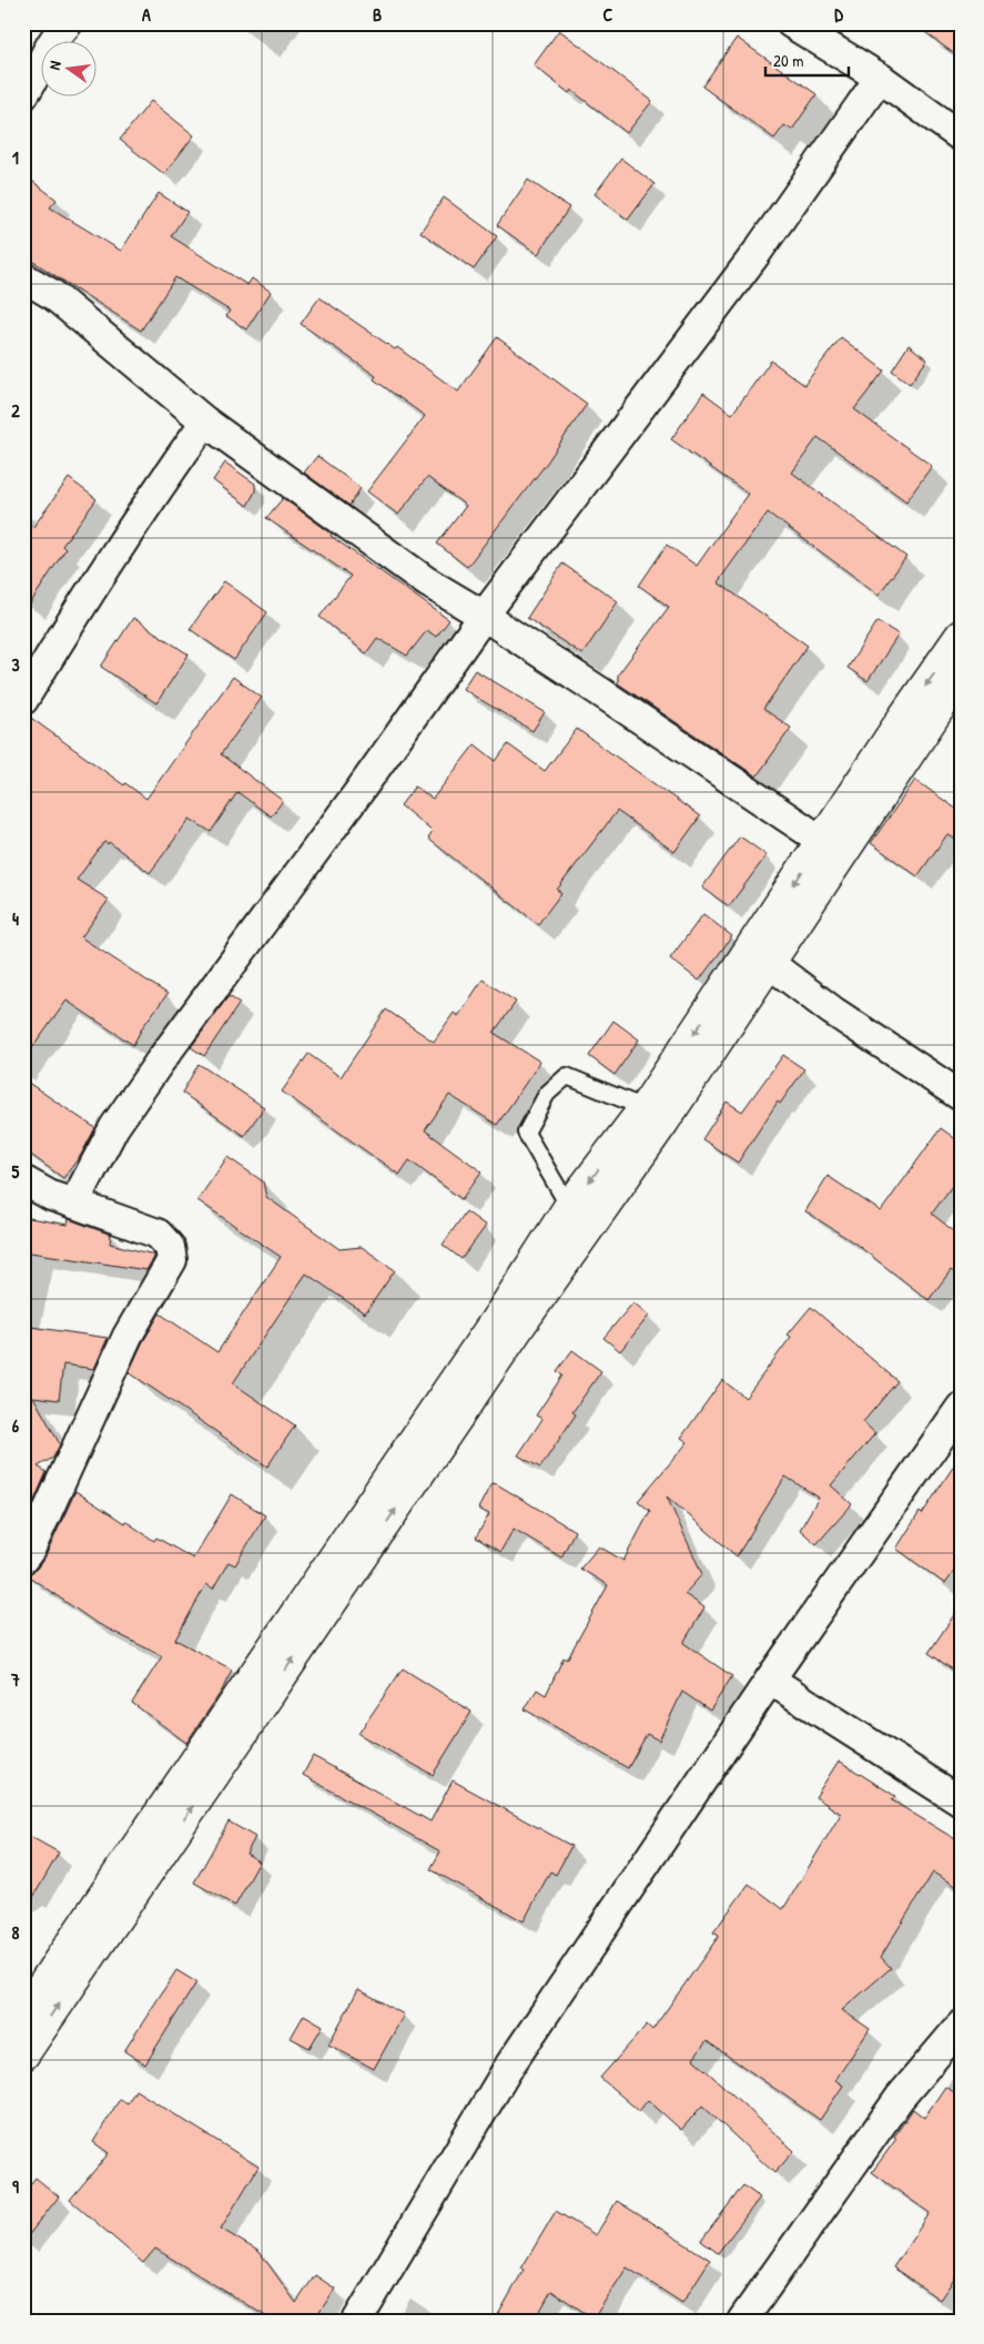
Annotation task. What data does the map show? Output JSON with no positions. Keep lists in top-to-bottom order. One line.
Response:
{"scale_bar":"20 m","north":"left","grid":{"columns":["A","B","C","D"],"rows":["1","2","3","4","5","6","7","8","9"]}}
